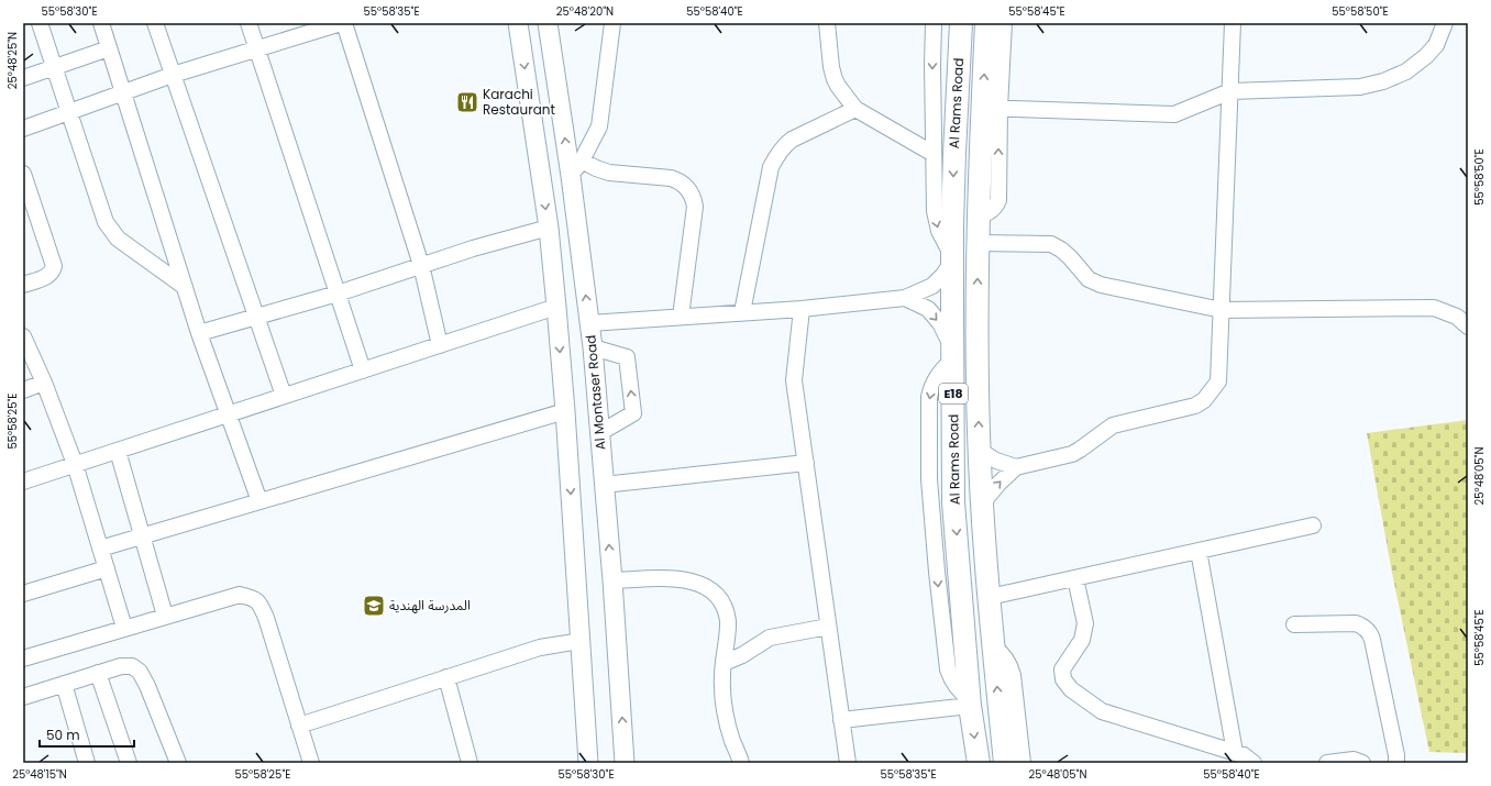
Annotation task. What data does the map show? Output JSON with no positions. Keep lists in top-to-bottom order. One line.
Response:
{"streets":{"highway":["Al Rams Road","E18"],"main road":["Al Montaser Road"]},"places":{"restaurant":["Karachi Restaurant"],"school or university":["المدرسة الهندية"]},"scale_bar":"50 m","coordinates":["55°58'30\"E","55°58'35\"E","25°48'20\"N","55°58'40\"E","55°58'45\"E","55°58'50\"E","25°48'25\"N","55°58'25\"E","25°48'05\"N","25°48'15\"N"]}
